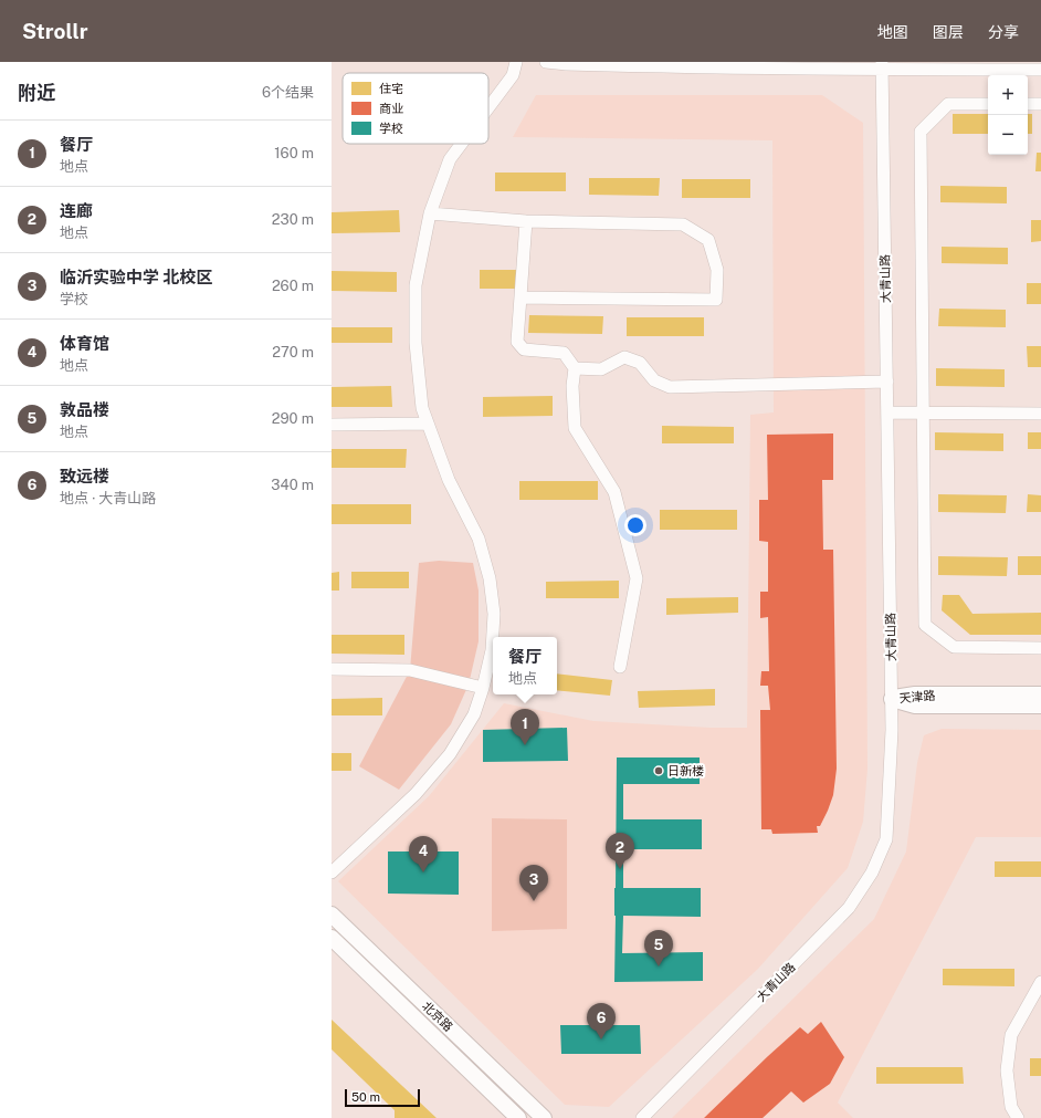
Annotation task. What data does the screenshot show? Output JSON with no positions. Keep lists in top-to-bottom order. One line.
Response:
{"streets":{"main road":["天津路","北京路"],"street":["大青山路"]},"crossings":[["大青山路","天津路"]],"places":["日新楼"],"legend":["住宅","商业","学校"],"scale_bar":"50 m","page":{"header":"Strollr","nav":["地图","图层","分享"],"heading":["附近","6个结果"],"map_buttons":["+","−"],"list":[{"mark":"1","name":"餐厅","note":"地点","value":"160 m"},{"mark":"2","name":"连廊","note":"地点","value":"230 m"},{"mark":"3","name":"临沂实验中学 北校区","note":"学校","value":"260 m"},{"mark":"4","name":"体育馆","note":"地点","value":"270 m"},{"mark":"5","name":"敦品楼","note":"地点","value":"290 m"},{"mark":"6","name":"致远楼","note":"地点 · 大青山路","value":"340 m"}],"popup":["餐厅","地点"],"pins":["1","2","4","3","5","6"],"scale":"50 m"}}
